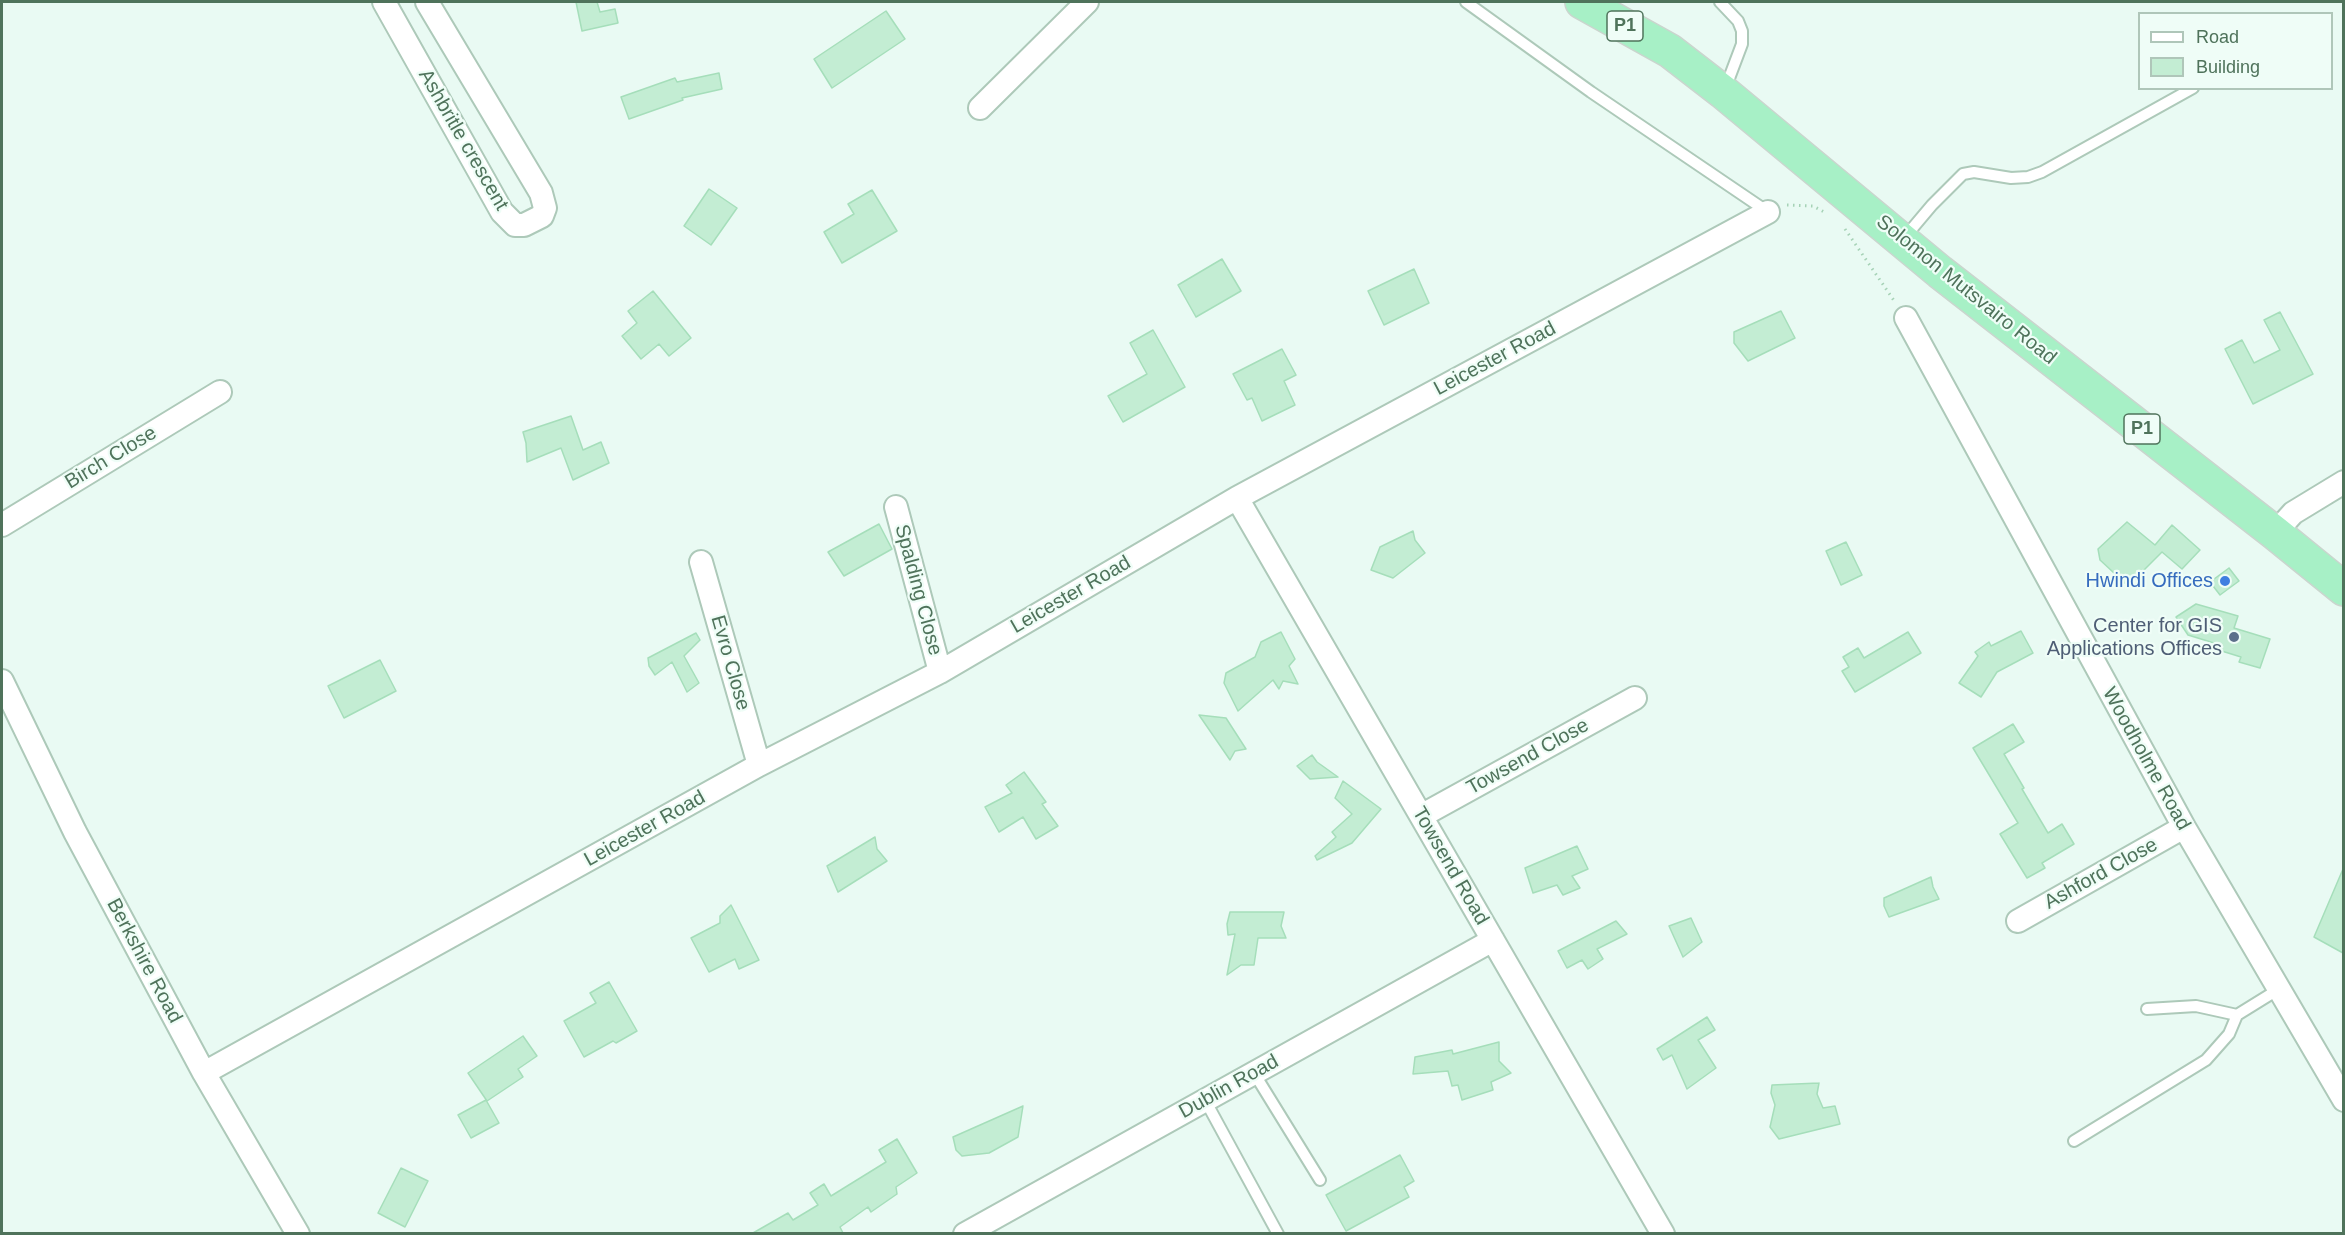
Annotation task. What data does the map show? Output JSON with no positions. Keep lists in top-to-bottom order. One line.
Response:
{"streets":{"highway":["P1","Solomon Mutsvairo Road"],"street":["Ashbritle crescent","Leicester Road","Birch Close","Spalding Close","Evro Close","Towsend Close","Woodholme Road","Towsend Road","Ashford Close","Berkshire Road","Dublin Road"]},"crossings":[["P1","Solomon Mutsvairo Road"],["Leicester Road","Spalding Close"],["Leicester Road","Evro Close"],["Leicester Road","Towsend Road"],["Leicester Road","Berkshire Road"],["Towsend Close","Towsend Road"],["Woodholme Road","Ashford Close"],["Towsend Road","Dublin Road"]],"places":["Hwindi Offices","Center for GIS Applications Offices"],"legend":["Road","Building"]}
